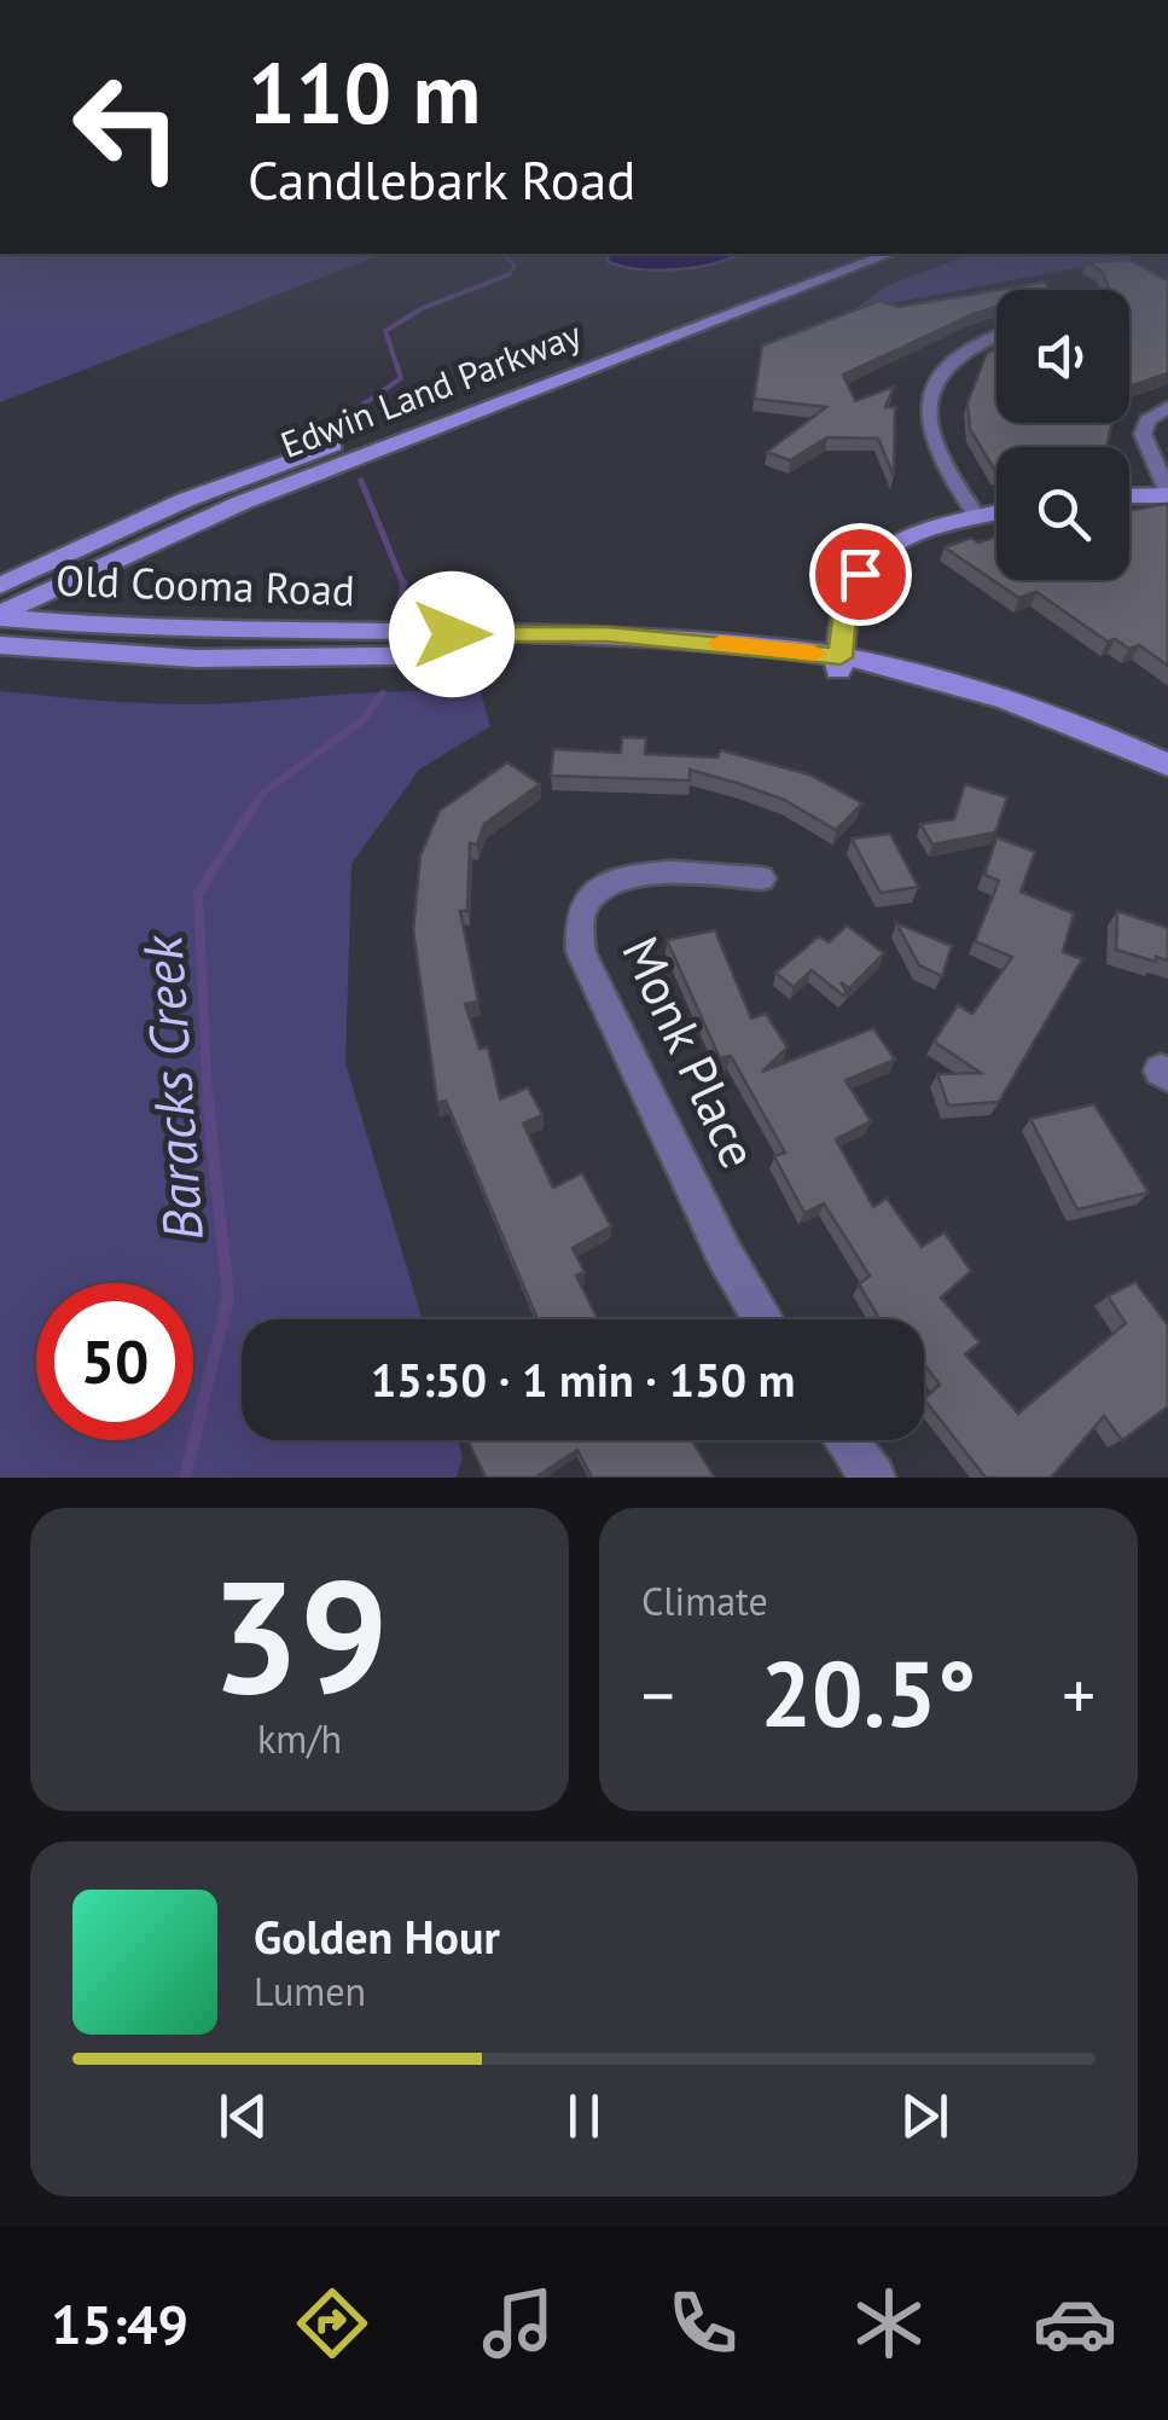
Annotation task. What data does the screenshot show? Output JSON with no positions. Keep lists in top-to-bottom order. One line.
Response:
{"streets":{"main road":["Edwin Land Parkway","Old Cooma Road"],"street":["Monk Place"]},"crossings":[["Edwin Land Parkway","Old Cooma Road"]],"water":["Baracks Creek"],"page":{"turn":["110 m","Candlebark Road"],"limit":"50","trip":"15:50 · 1 min · 150 m","tile":[["39","km/h"],"Climate"],"heat":["−","20.5°","+"],"song":["Golden Hour","Lumen"],"tabs":"15:49"}}
